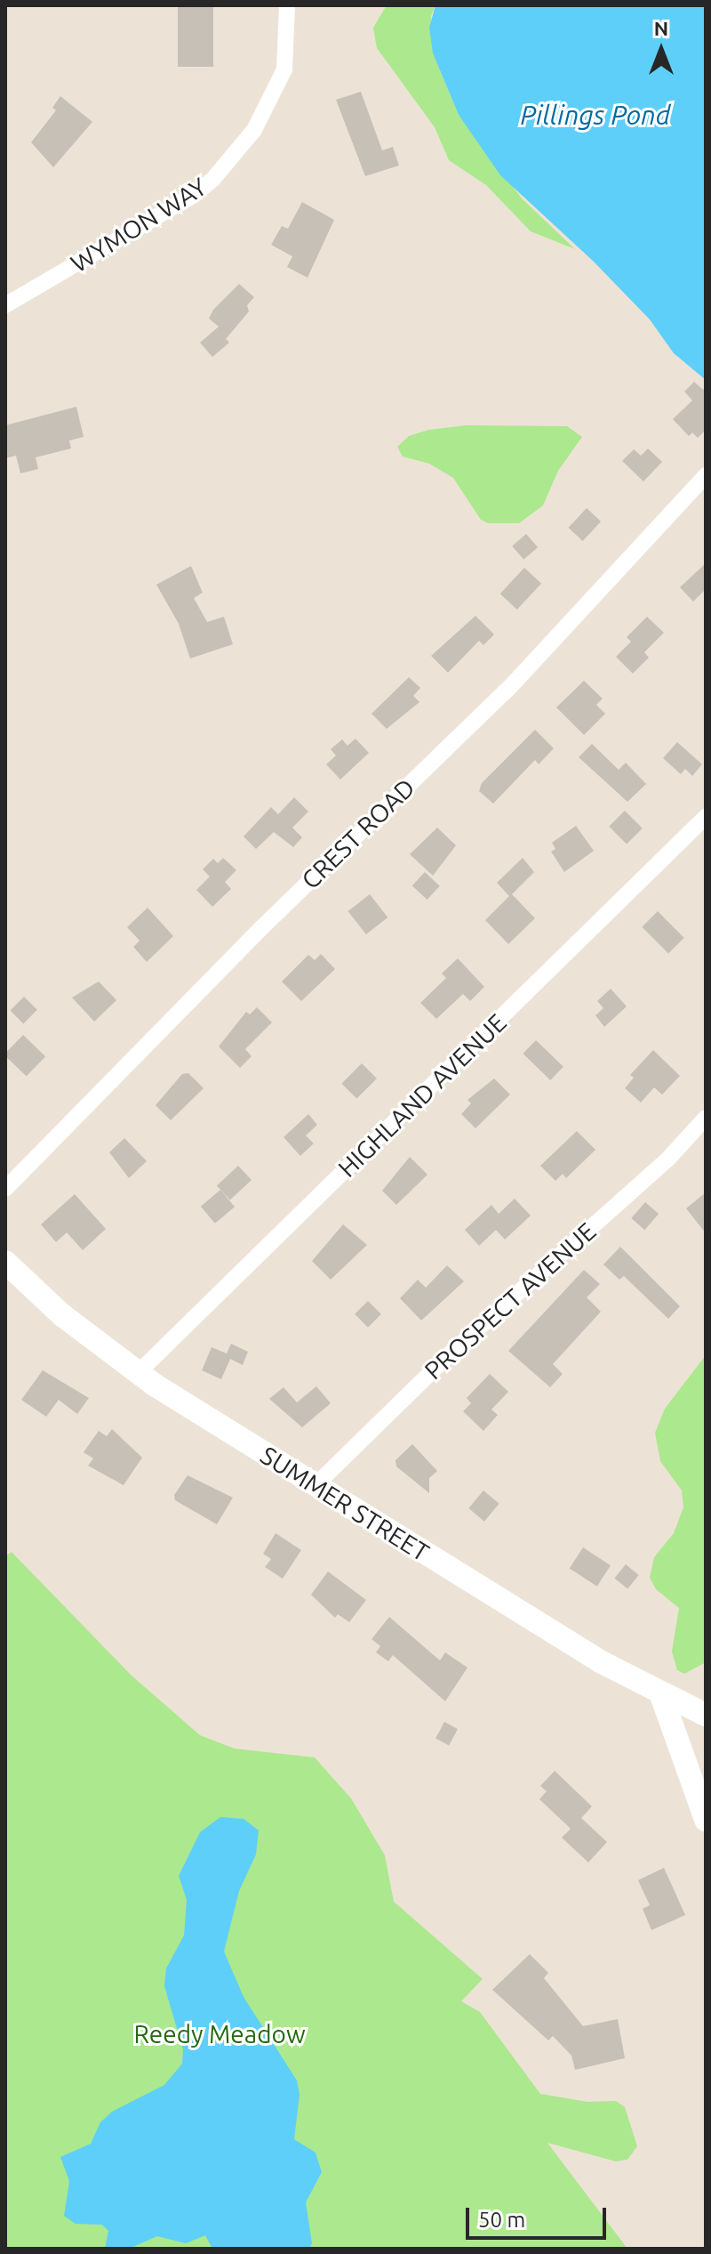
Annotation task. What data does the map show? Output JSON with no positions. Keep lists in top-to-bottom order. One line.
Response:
{"streets":{"main road":["SUMMER STREET"],"street":["WYMON WAY","CREST ROAD","HIGHLAND AVENUE","PROSPECT AVENUE"]},"crossings":[["HIGHLAND AVENUE","SUMMER STREET"],["PROSPECT AVENUE","SUMMER STREET"]],"water":["Pillings Pond"],"parks":["Reedy Meadow"],"scale_bar":"50 m","north":"top"}
